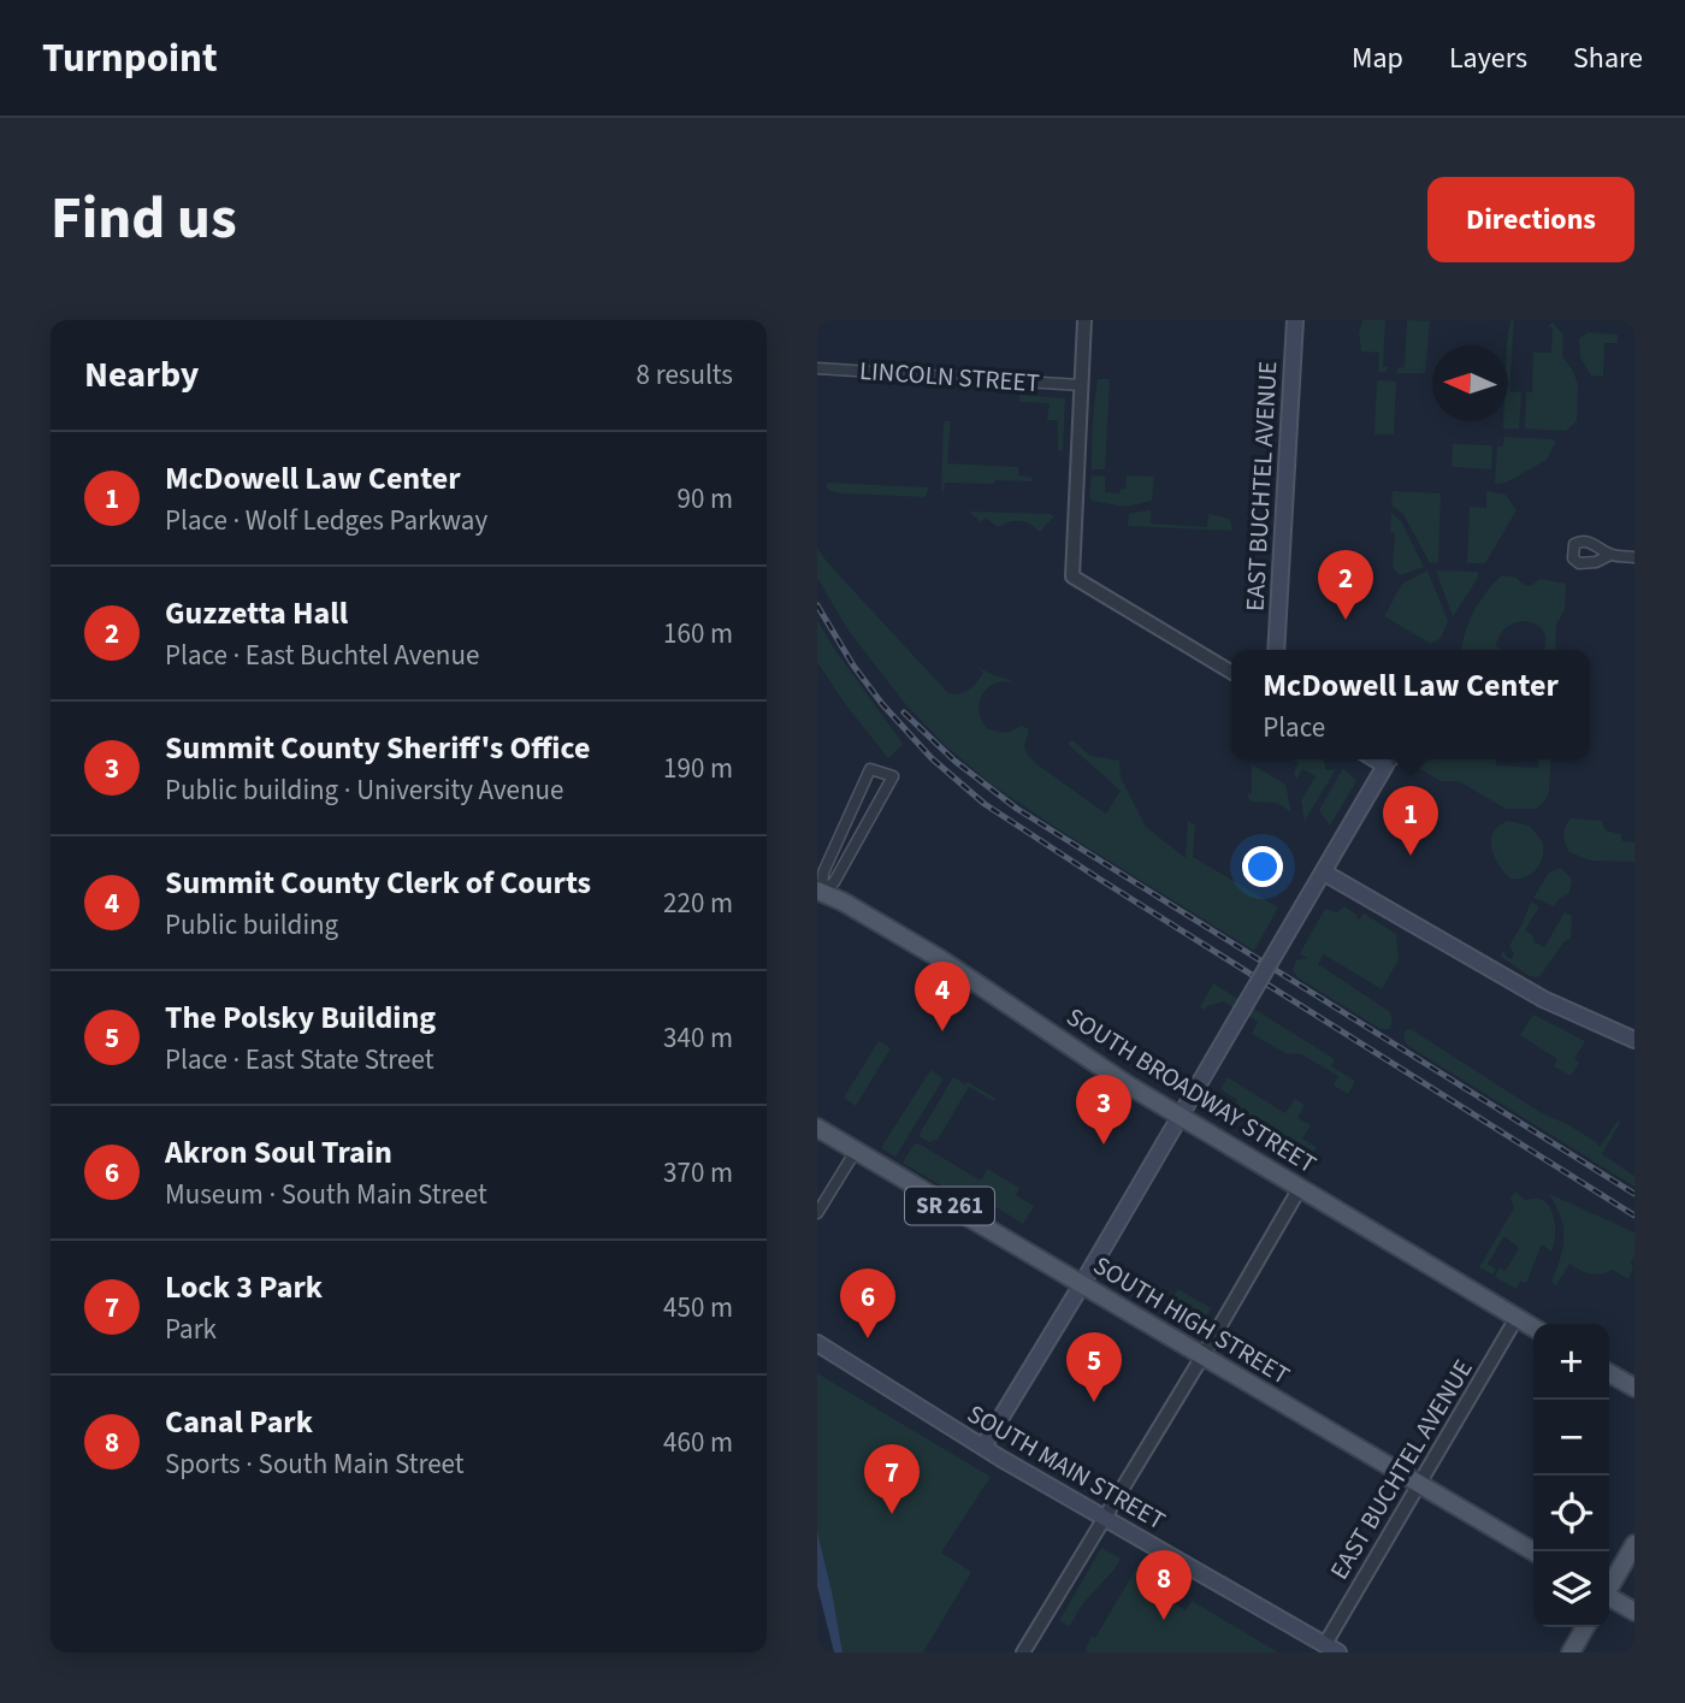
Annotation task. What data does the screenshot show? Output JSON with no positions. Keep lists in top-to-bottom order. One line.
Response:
{"streets":{"main road":["EAST BUCHTEL AVENUE","SOUTH BROADWAY STREET","SR 261","SOUTH HIGH STREET","SOUTH MAIN STREET"],"street":["LINCOLN STREET"]},"crossings":[["EAST BUCHTEL AVENUE","SOUTH BROADWAY STREET"],["EAST BUCHTEL AVENUE","SOUTH HIGH STREET"],["EAST BUCHTEL AVENUE","SOUTH MAIN STREET"]],"north":"left","page":{"header":"Turnpoint","nav":["Map","Layers","Share"],"title":"Find us","buttons":"Directions","heading":["Nearby","8 results"],"list":[{"mark":"1","name":"McDowell Law Center","note":"Place · Wolf Ledges Parkway","value":"90 m"},{"mark":"2","name":"Guzzetta Hall","note":"Place · East Buchtel Avenue","value":"160 m"},{"mark":"3","name":"Summit County Sheriff's Office","note":"Public building · University Avenue","value":"190 m"},{"mark":"4","name":"Summit County Clerk of Courts","note":"Public building","value":"220 m"},{"mark":"5","name":"The Polsky Building","note":"Place · East State Street","value":"340 m"},{"mark":"6","name":"Akron Soul Train","note":"Museum · South Main Street","value":"370 m"},{"mark":"7","name":"Lock 3 Park","note":"Park","value":"450 m"},{"mark":"8","name":"Canal Park","note":"Sports · South Main Street","value":"460 m"}],"pins":["2","1","4","3","6","5","7","8"],"popup":["McDowell Law Center","Place"],"map_buttons":["+","−"]}}
